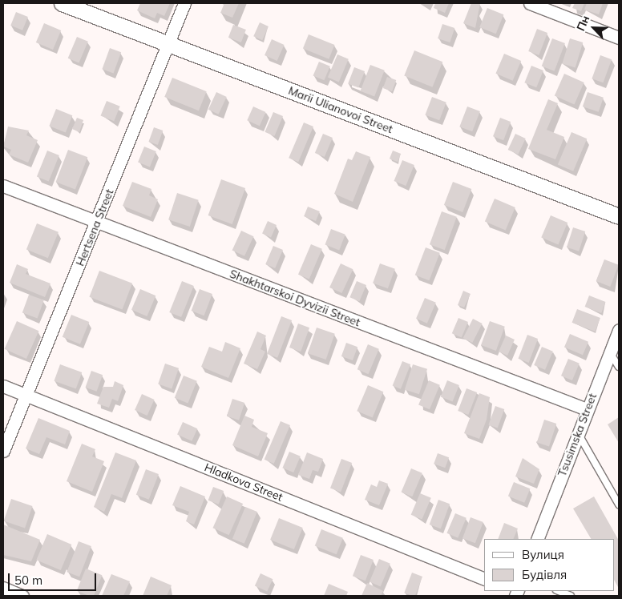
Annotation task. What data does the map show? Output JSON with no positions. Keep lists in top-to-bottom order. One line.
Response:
{"streets":{"street":["Marii Ulianovoi Street","Hertsena Street","Shakhtarskoi Dyvizii Street","Tsusimska Street","Hladkova Street"]},"crossings":[["Marii Ulianovoi Street","Hertsena Street"],["Hertsena Street","Shakhtarskoi Dyvizii Street"],["Hertsena Street","Hladkova Street"],["Shakhtarskoi Dyvizii Street","Tsusimska Street"]],"legend":["Вулиця","Будівля"],"scale_bar":"50 m","north":"top left"}
